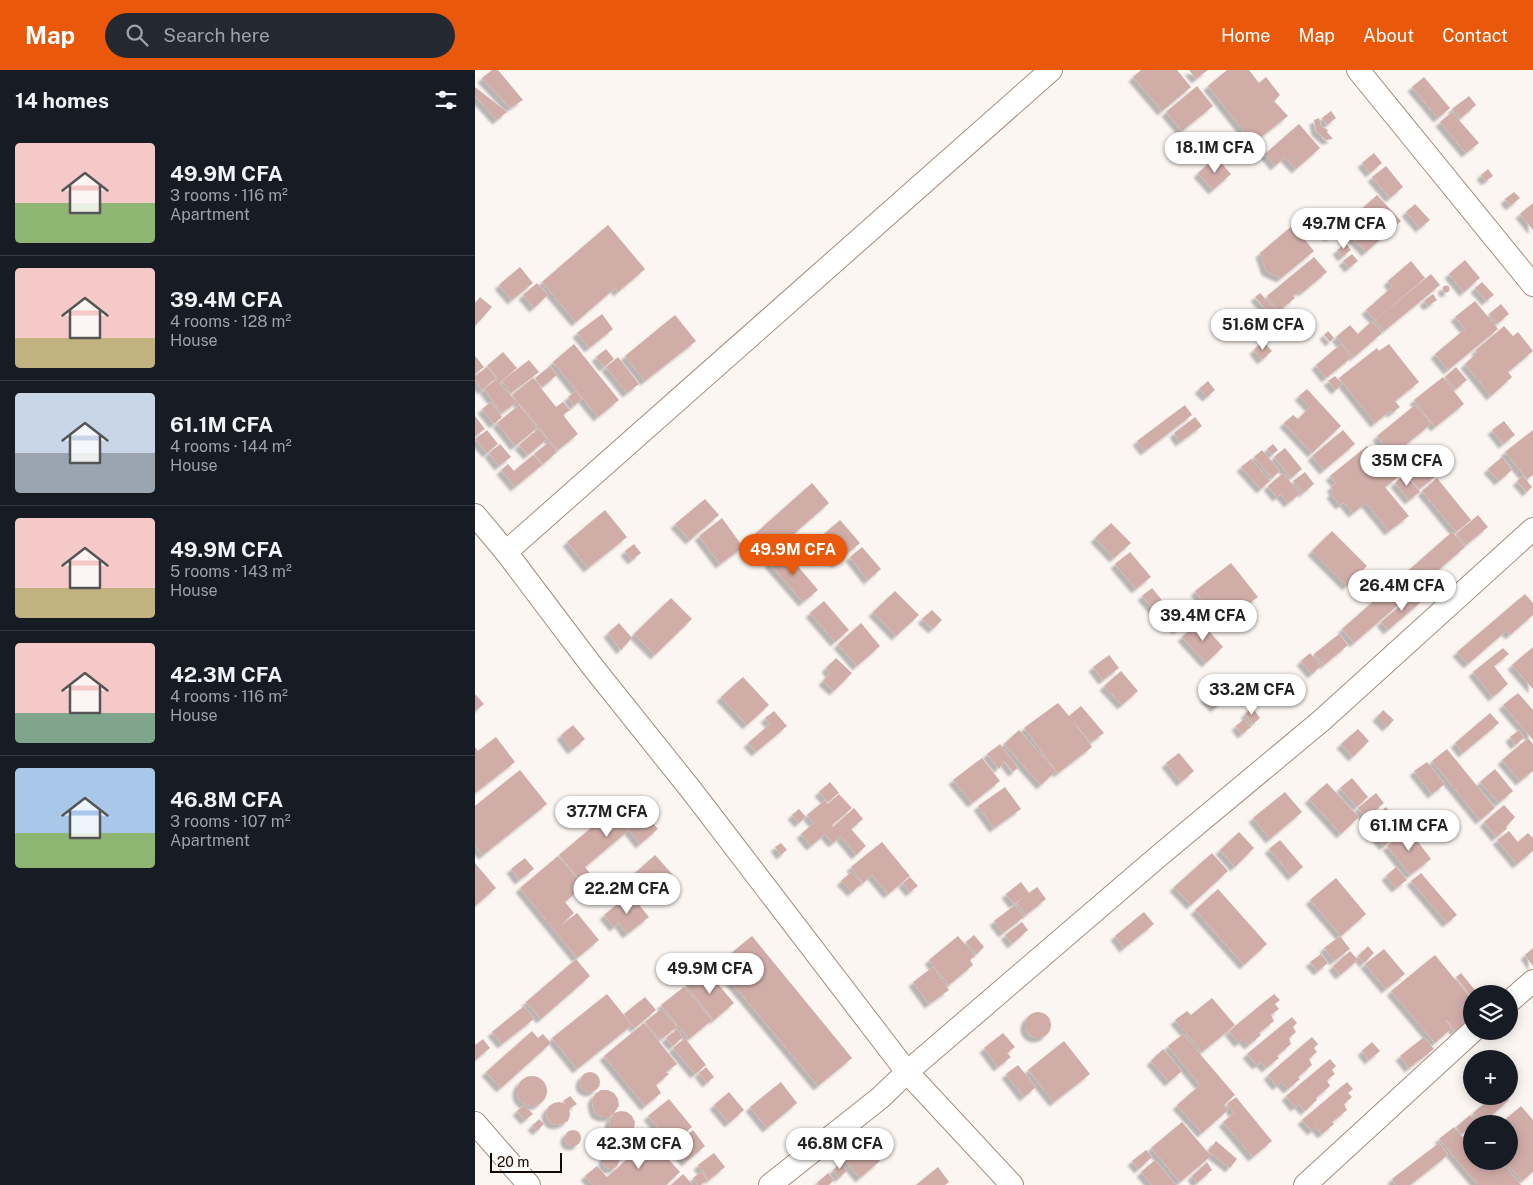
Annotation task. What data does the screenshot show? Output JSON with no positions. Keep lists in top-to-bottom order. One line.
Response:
{"scale_bar":"20 m","page":{"header":"Map","search":"Search here","nav":["Home","Map","About","Contact"],"heading":"14 homes","list":[{"name":"49.9M CFA","note":"3 rooms · 116 m² · Apartment"},{"name":"39.4M CFA","note":"4 rooms · 128 m² · House"},{"name":"61.1M CFA","note":"4 rooms · 144 m² · House"},{"name":"49.9M CFA","note":"5 rooms · 143 m² · House"},{"name":"42.3M CFA","note":"4 rooms · 116 m² · House"},{"name":"46.8M CFA","note":"3 rooms · 107 m² · Apartment"}],"price":["18.1M CFA","49.7M CFA","51.6M CFA","35M CFA","49.9M CFA","26.4M CFA","39.4M CFA","33.2M CFA","37.7M CFA","61.1M CFA","22.2M CFA","49.9M CFA","42.3M CFA","46.8M CFA"],"map_buttons":["+","−"],"scale":"20 m"}}
